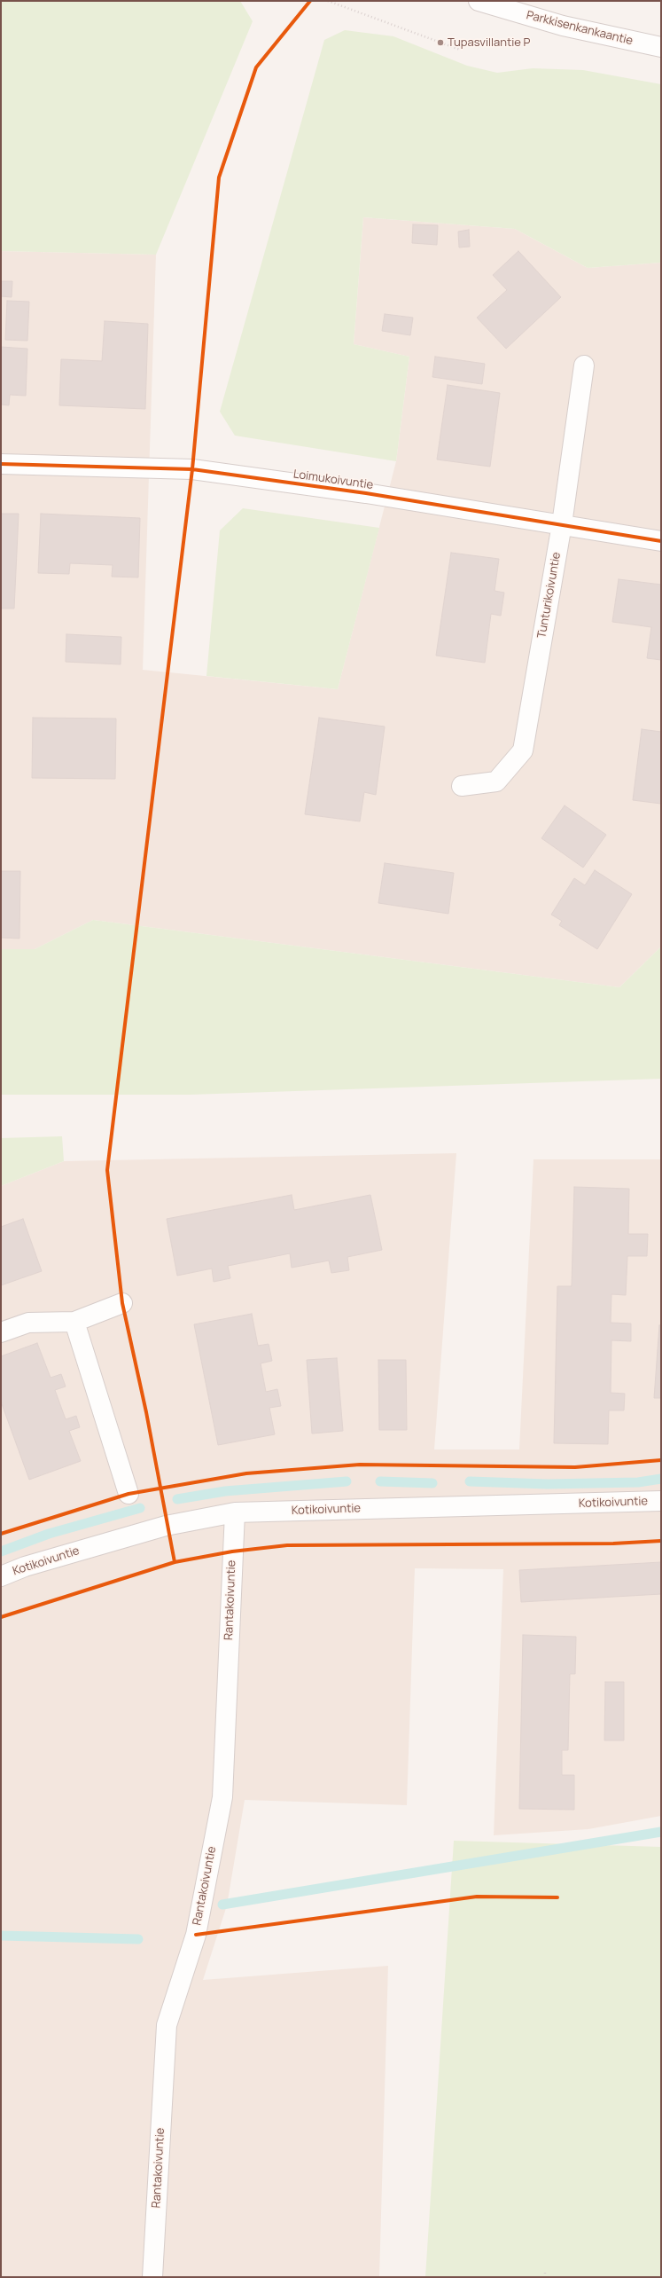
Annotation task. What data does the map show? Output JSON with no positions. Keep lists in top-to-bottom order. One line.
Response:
{"streets":{"street":["Parkkisenkankaantie","Loimukoivuntie","Tunturikoivuntie","Kotikoivuntie","Rantakoivuntie"]},"crossings":[["Loimukoivuntie","Tunturikoivuntie"],["Kotikoivuntie","Rantakoivuntie"]],"places":["Tupasvillantie P"]}
